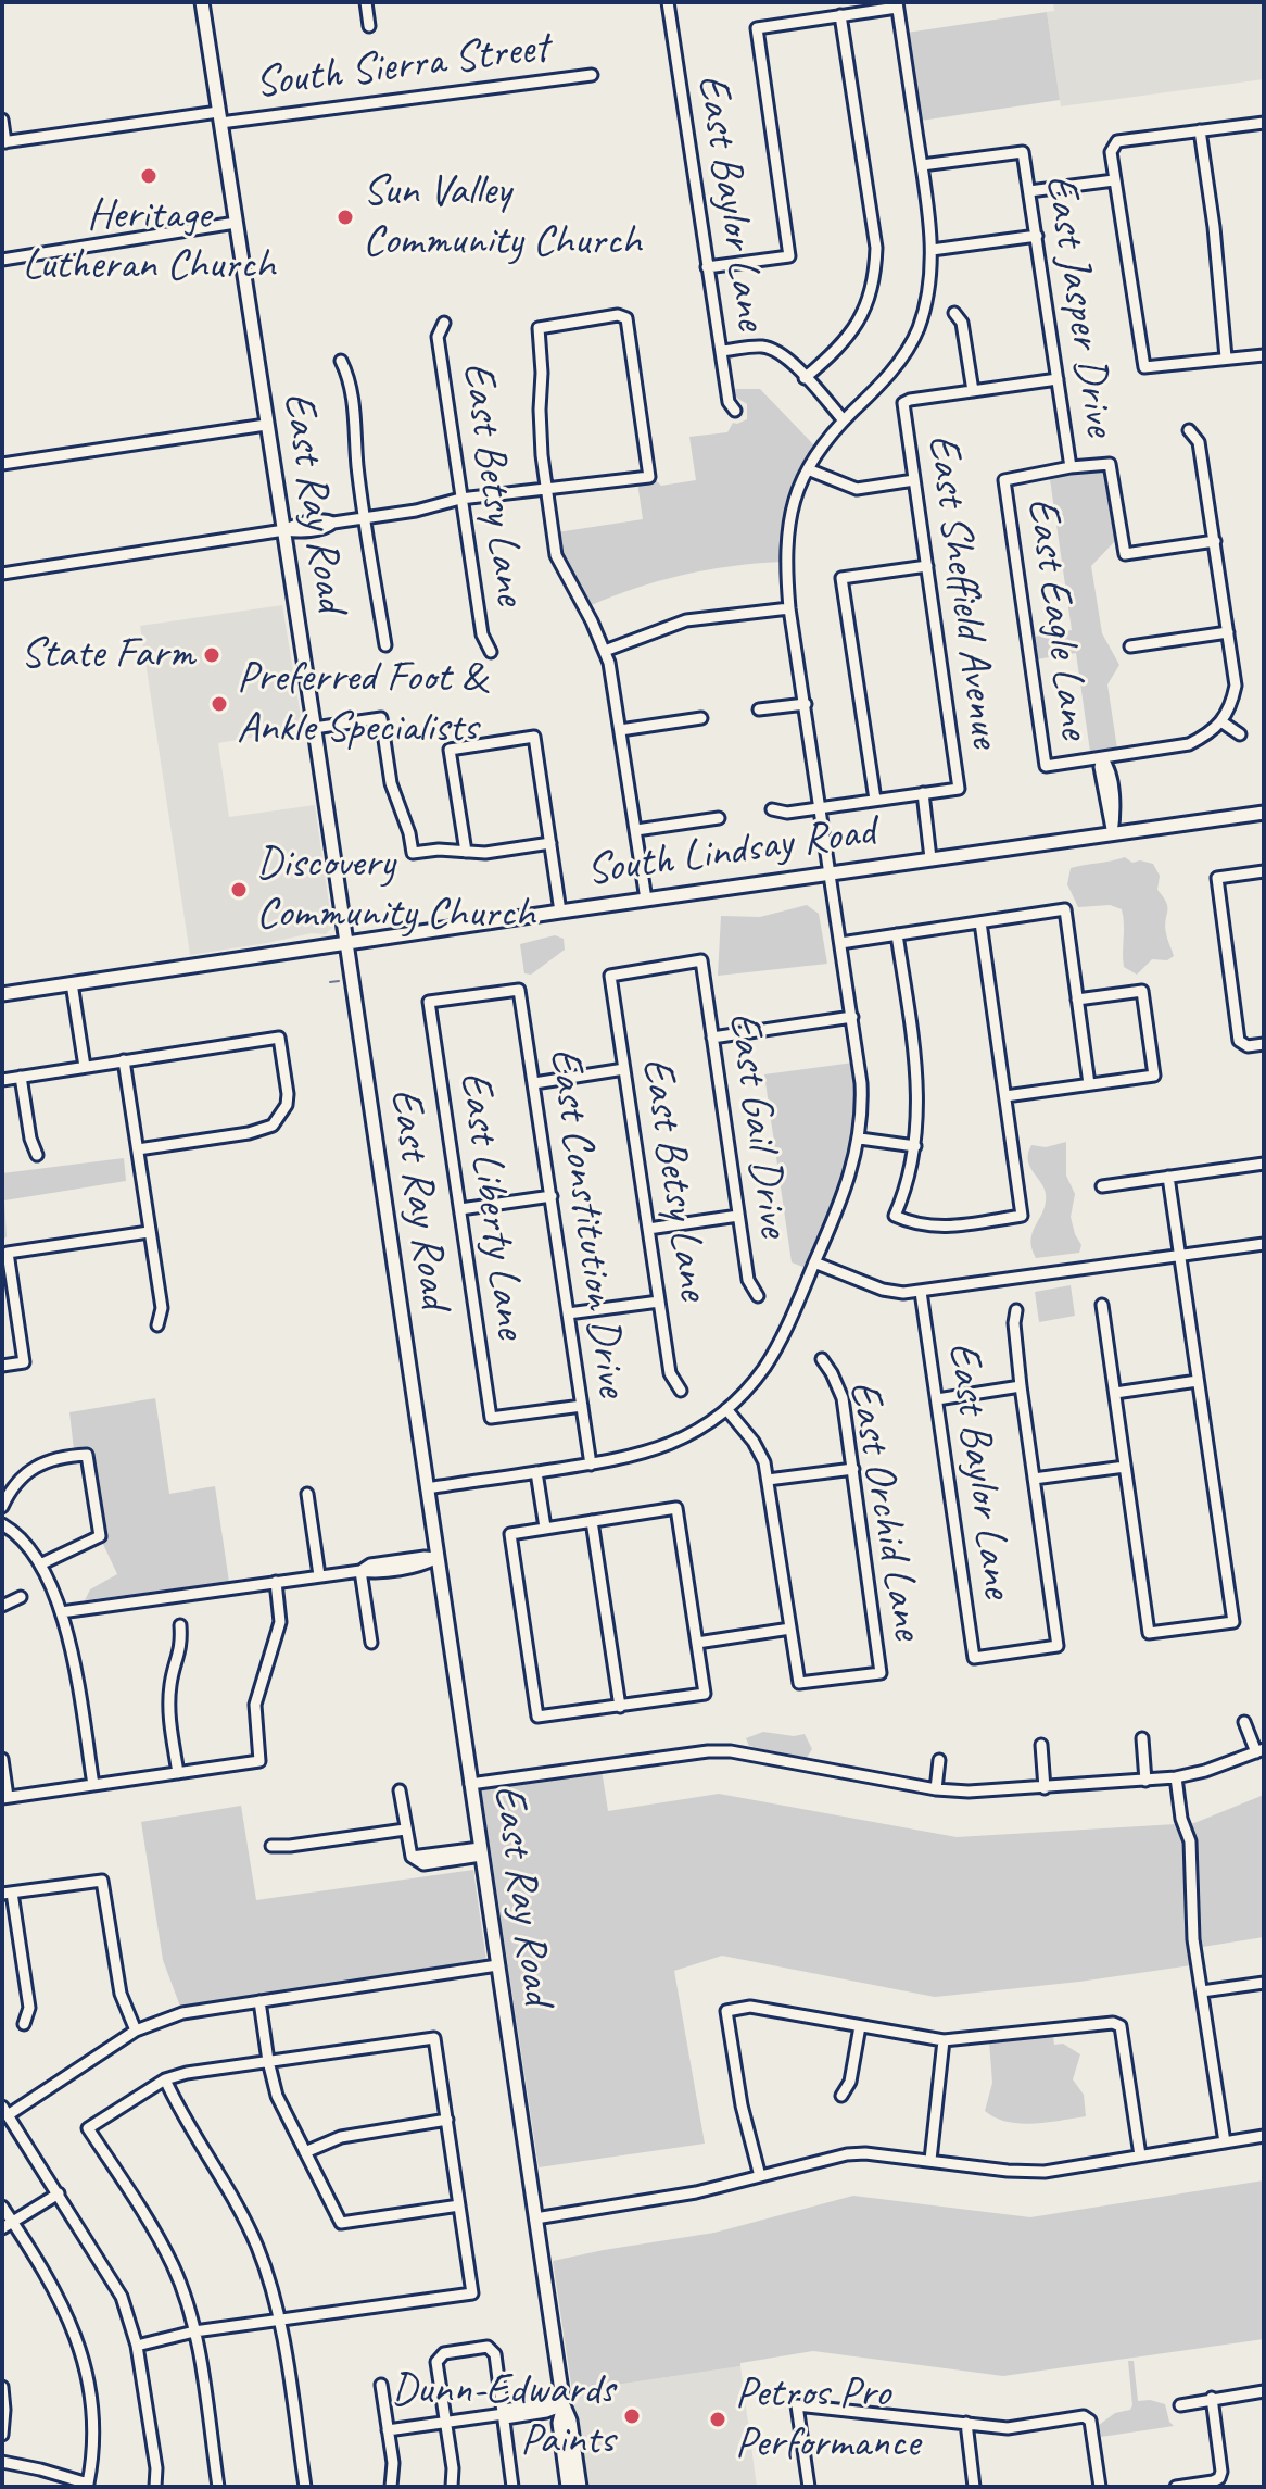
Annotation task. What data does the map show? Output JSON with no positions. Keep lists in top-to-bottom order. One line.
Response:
{"streets":{"main road":["East Ray Road","South Lindsay Road"],"street":["South Sierra Street","East Baylor Lane","East Jasper Drive","East Betsy Lane","East Sheffield Avenue","East Eagle Lane","East Gail Drive","East Liberty Lane","East Constitution Drive","East Orchid Lane"]},"crossings":[["South Sierra Street","East Ray Road"],["East Jasper Drive","East Eagle Lane"],["East Betsy Lane","East Gail Drive"],["East Ray Road","South Lindsay Road"],["East Sheffield Avenue","South Lindsay Road"],["East Liberty Lane","East Constitution Drive"]],"places":["Heritage Lutheran Church","Sun Valley Community Church","State Farm","Preferred Foot & Ankle Specialists","Discovery Community Church","Dunn-Edwards Paints","Petros Pro Performance"]}
